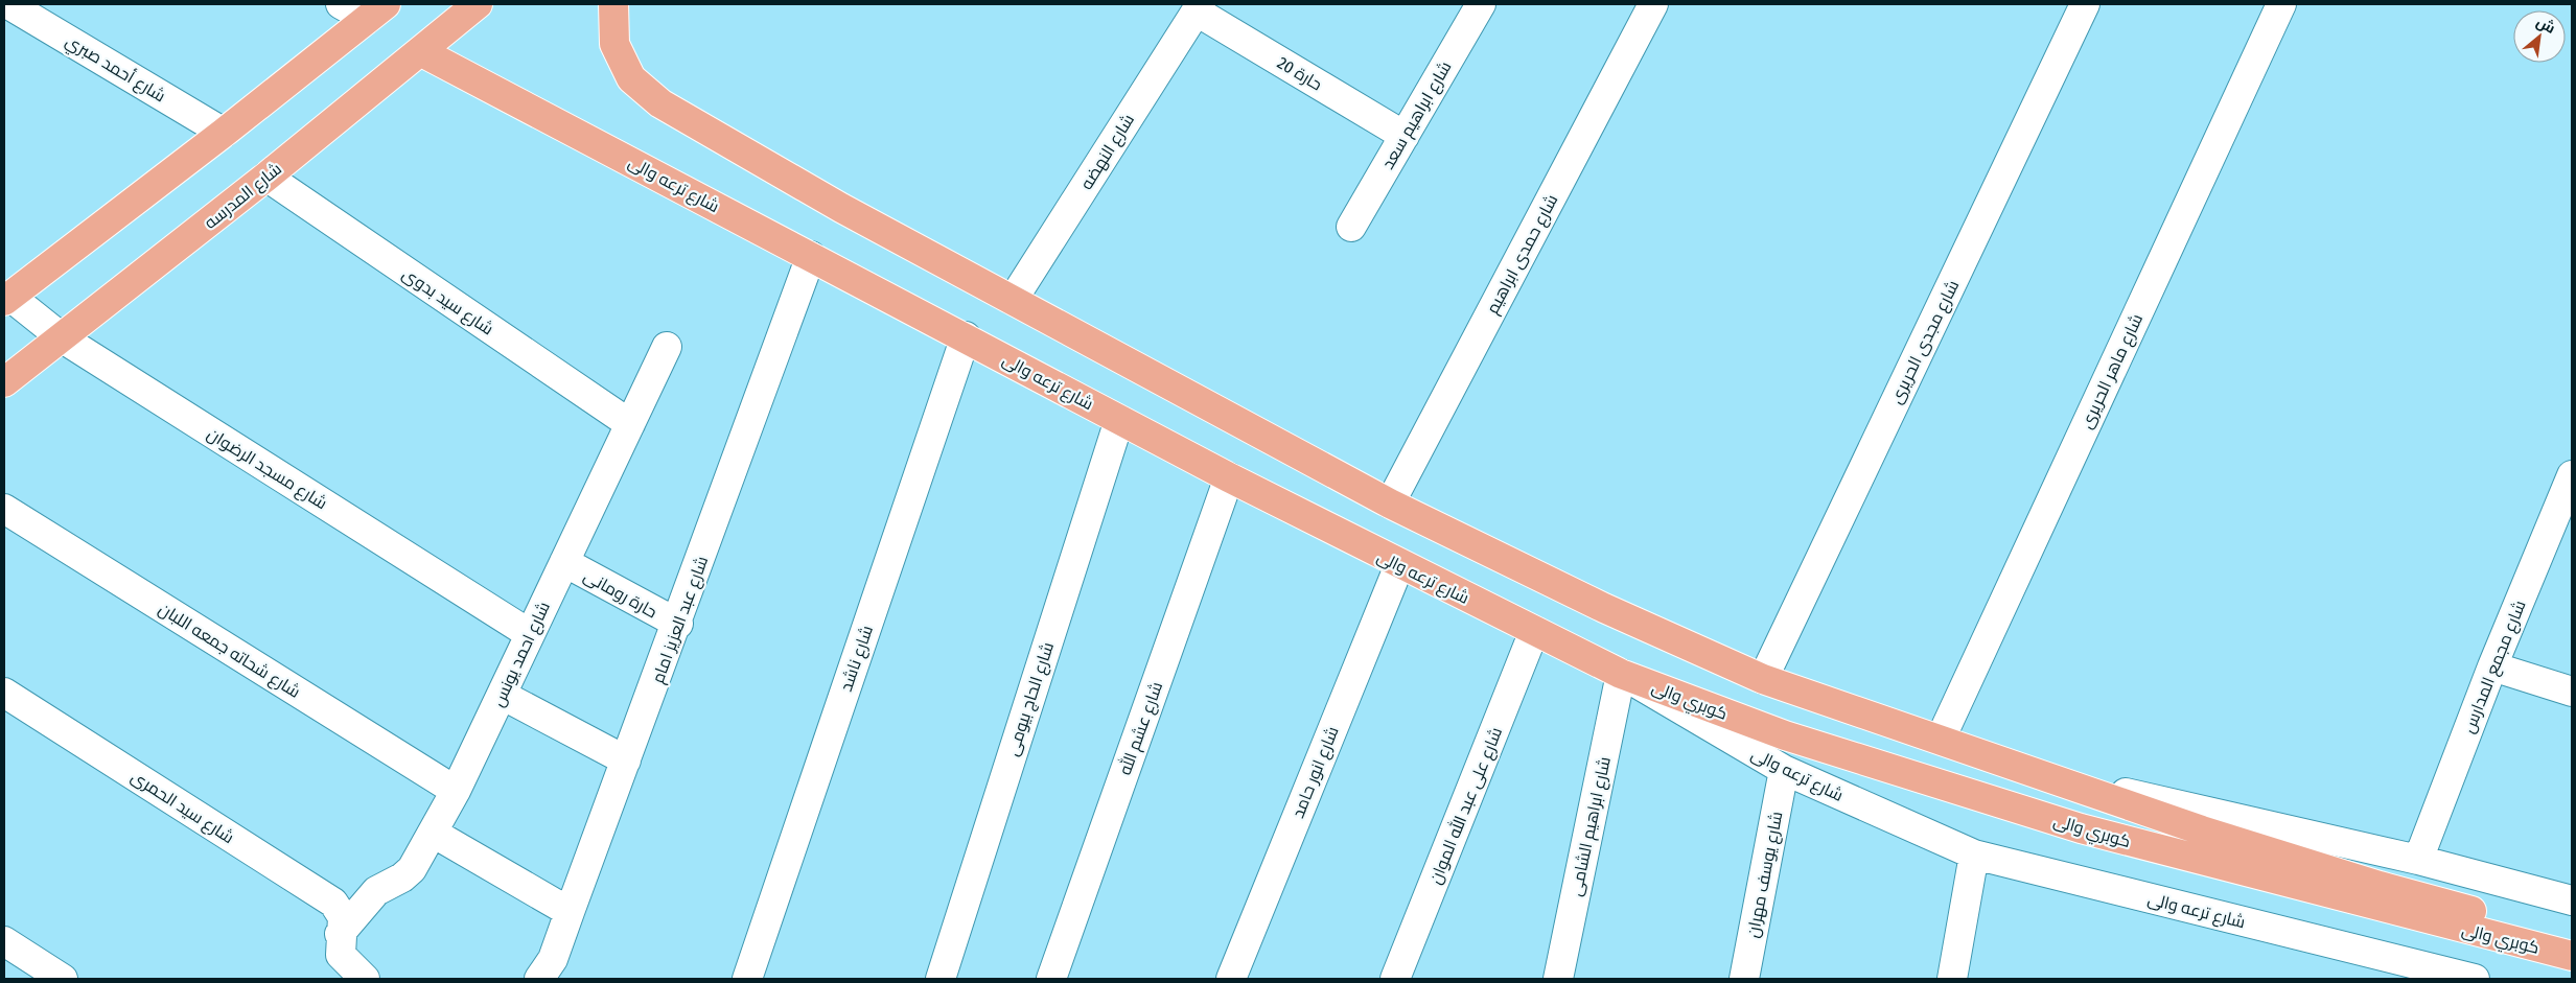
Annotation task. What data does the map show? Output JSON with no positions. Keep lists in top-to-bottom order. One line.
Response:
{"streets":{"main road":["شارع ترعه والى","شارع المدرسه","كوبري والى"],"street":["شارع أحمد صبري","حارة 20","شارع ابراهيم سعد","شارع النهضه","شارع حمدى ابراهيم","شارع سيد بدوى","شارع مجدى الحريرى","شارع ماهر الحريرى","شارع مسجد الرضوان","حارة رومانى","شارع عبد العزيز امام","شارع شحاته جمعه اللبان","شارع احمد يونس","شارع ناشد","شارع مجمع المدارس","شارع الحاج بيومى","شارع عشم الله","شارع انور حامد","شارع على عبد الله الموان","شارع سيد الحمرى","شارع ابراهيم الشامى","شارع يوسف مهران"]},"crossings":[["حارة 20","شارع ابراهيم سعد"],["حارة 20","شارع النهضه"],["شارع ترعه والى","شارع المدرسه"],["شارع ترعه والى","شارع عبد العزيز امام"],["شارع ترعه والى","شارع ناشد"],["شارع ترعه والى","شارع الحاج بيومى"],["شارع ترعه والى","كوبري والى"],["شارع ترعه والى","شارع عشم الله"],["شارع ترعه والى","شارع انور حامد"],["شارع ترعه والى","شارع على عبد الله الموان"],["شارع ترعه والى","شارع ابراهيم الشامى"],["شارع ترعه والى","شارع يوسف مهران"],["شارع المدرسه","شارع سيد بدوى"],["شارع المدرسه","شارع مسجد الرضوان"],["شارع سيد بدوى","شارع احمد يونس"],["شارع مسجد الرضوان","شارع احمد يونس"],["حارة رومانى","شارع عبد العزيز امام"],["حارة رومانى","شارع احمد يونس"],["شارع شحاته جمعه اللبان","شارع احمد يونس"],["شارع احمد يونس","شارع سيد الحمرى"],["كوبري والى","شارع ابراهيم الشامى"]],"north":"top right"}
